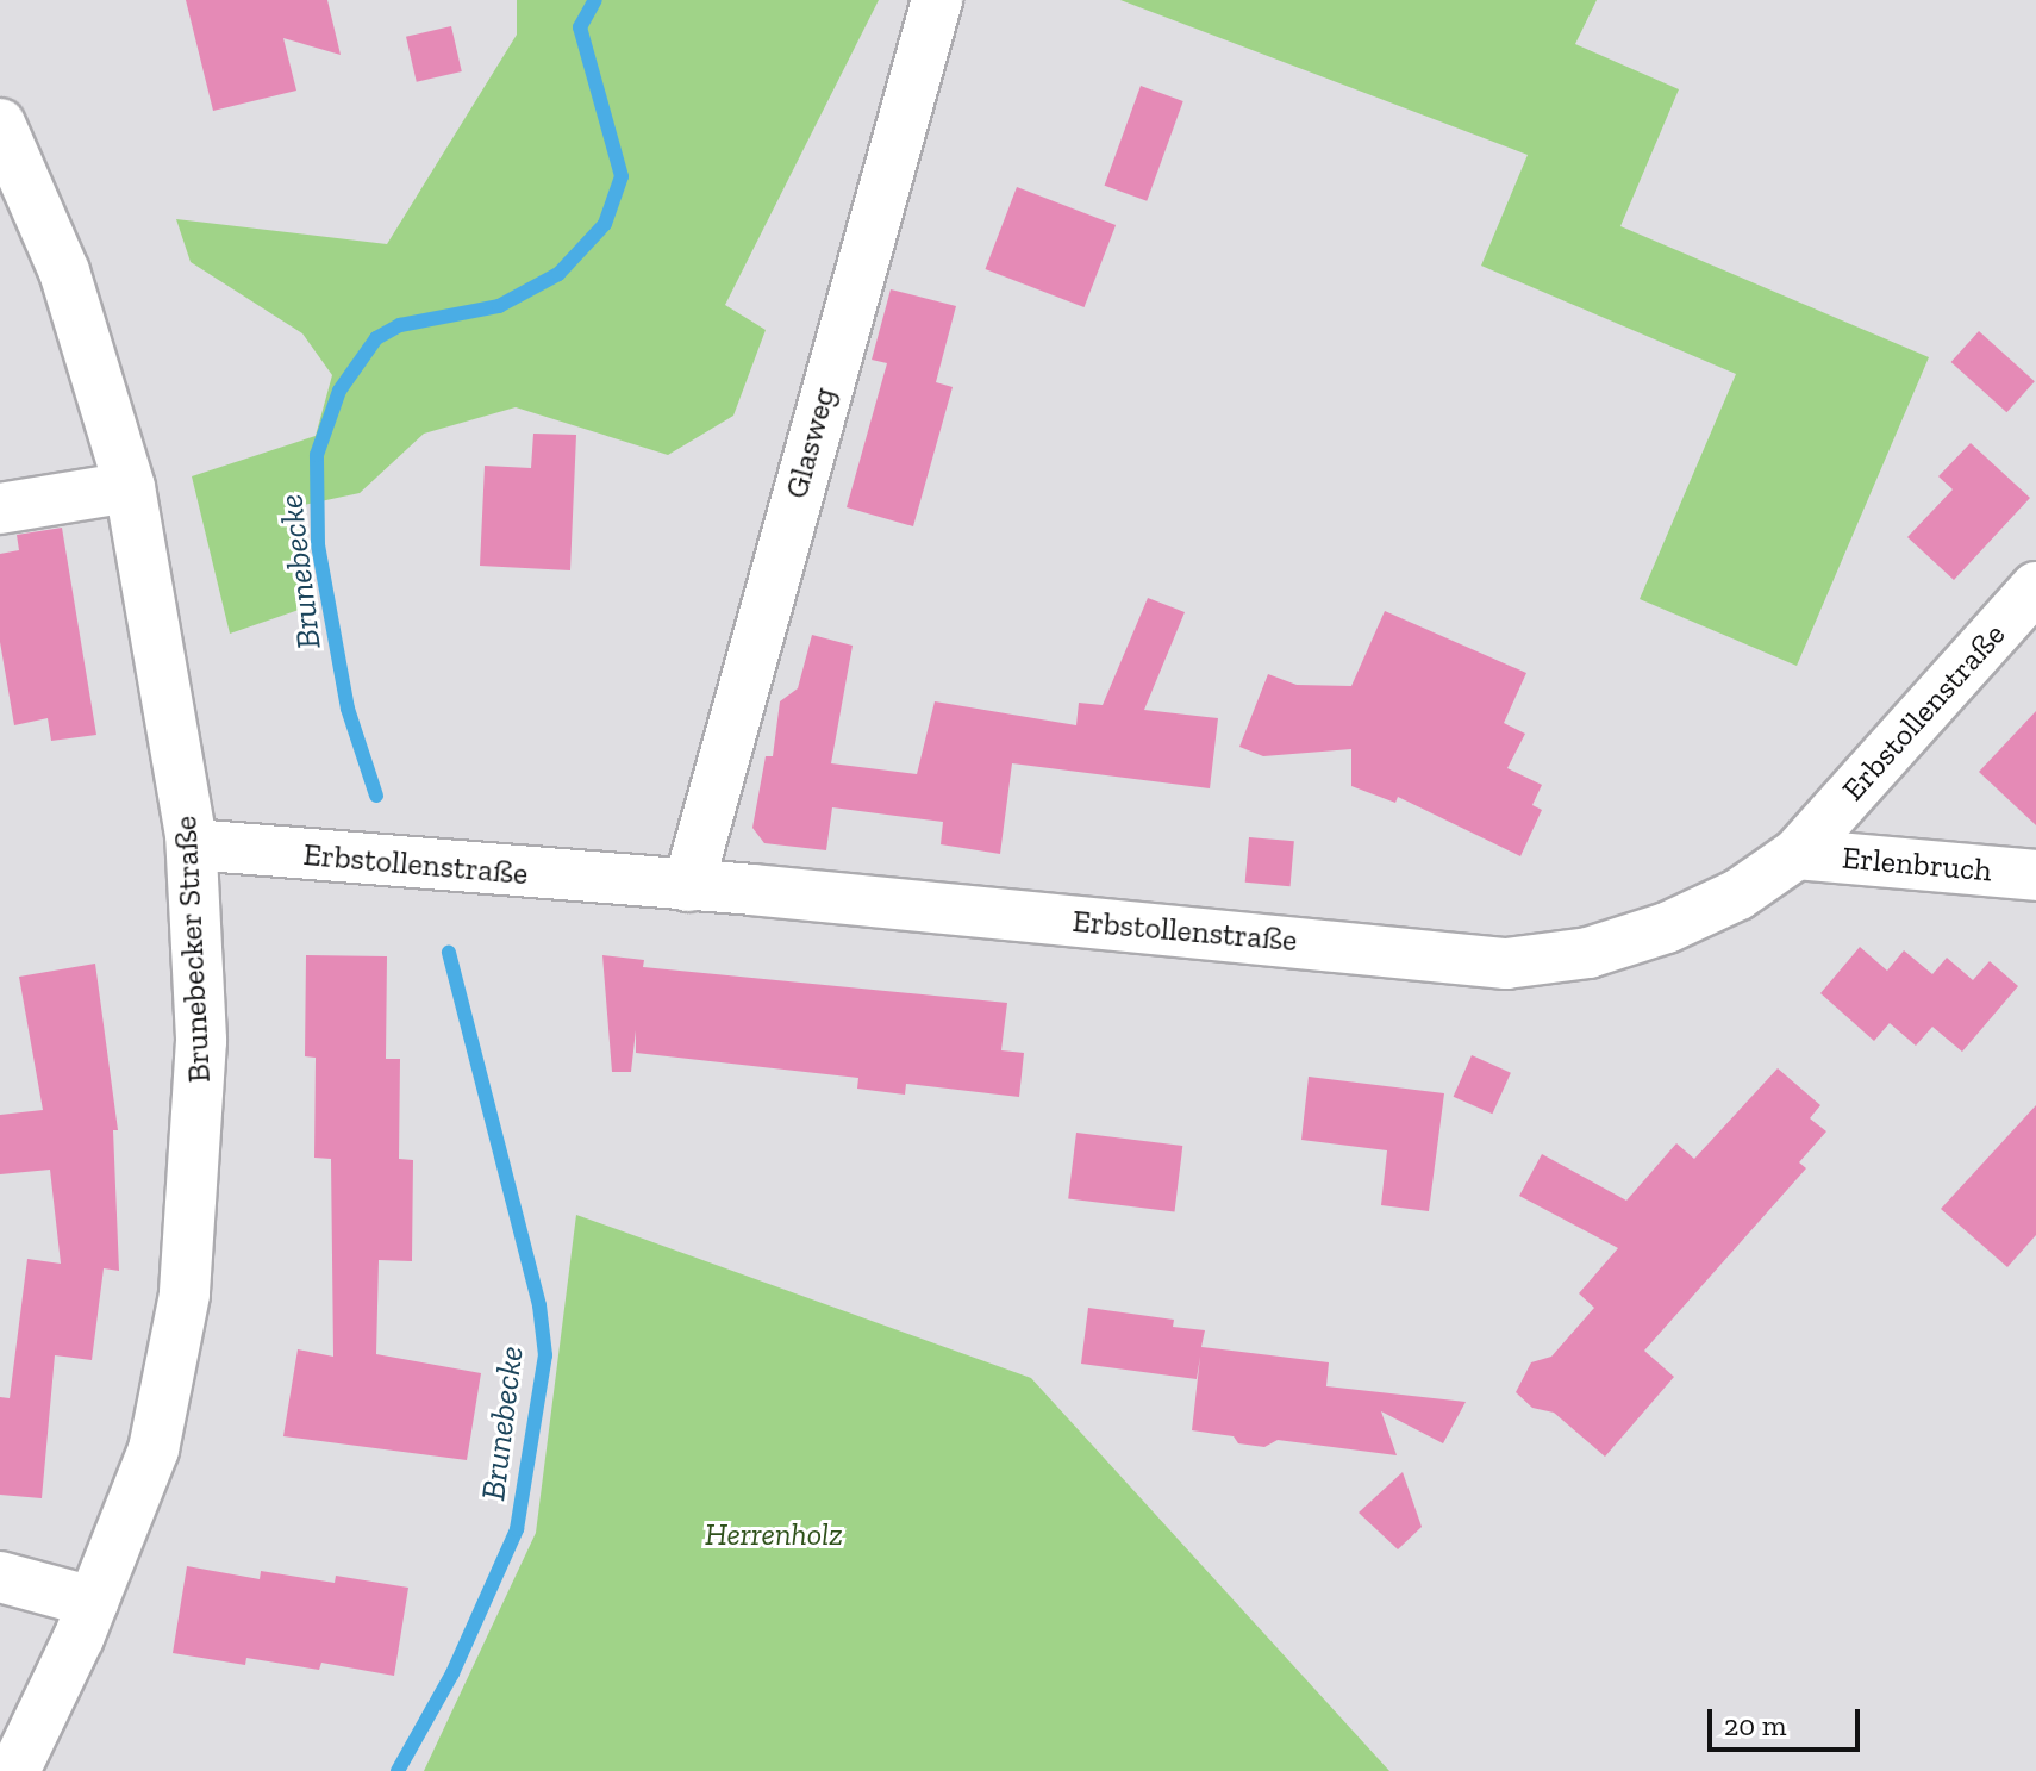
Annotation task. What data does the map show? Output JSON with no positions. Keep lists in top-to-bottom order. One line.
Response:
{"streets":{"street":["Glasweg","Erbstollenstraße","Erlenbruch","Brunebecker Straße"]},"crossings":[["Glasweg","Erbstollenstraße"],["Erbstollenstraße","Erlenbruch"],["Erbstollenstraße","Brunebecker Straße"]],"water":["Brunebecke"],"parks":["Herrenholz"],"scale_bar":"20 m"}
